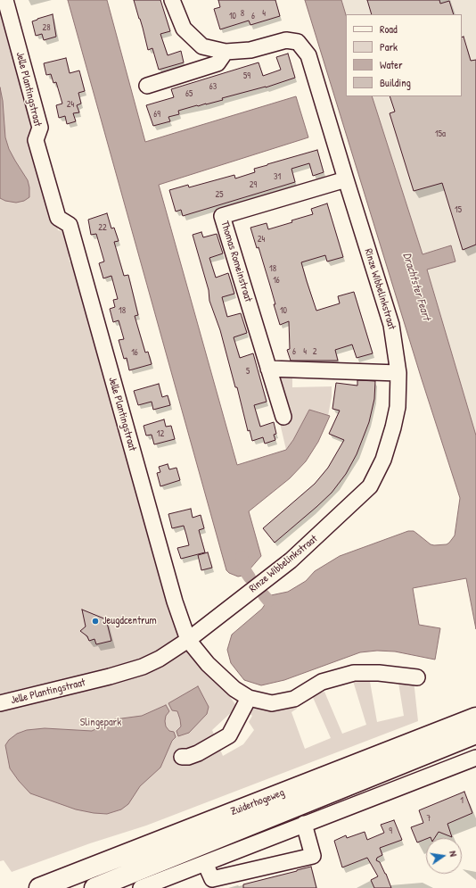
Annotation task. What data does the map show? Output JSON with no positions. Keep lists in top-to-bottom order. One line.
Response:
{"streets":{"main road":["Zuiderhogeweg"],"street":["Jelle Plantingstraat","Thomas Romeinstraat","Rinze Wibbelinkstraat"]},"crossings":[["Jelle Plantingstraat","Rinze Wibbelinkstraat"],["Thomas Romeinstraat","Rinze Wibbelinkstraat"]],"water":["Drachtster Feart"],"parks":["Slingepark"],"places":["Jeugdcentrum"],"house_numbers":["8","4","10","6","28","59","63","65","24","69","15a","31","29","25","15","22","24","18","16","18","10","6","4","2","16","5","12","1","7","9"],"legend":["Road","Park","Water","Building"],"north":"right"}
